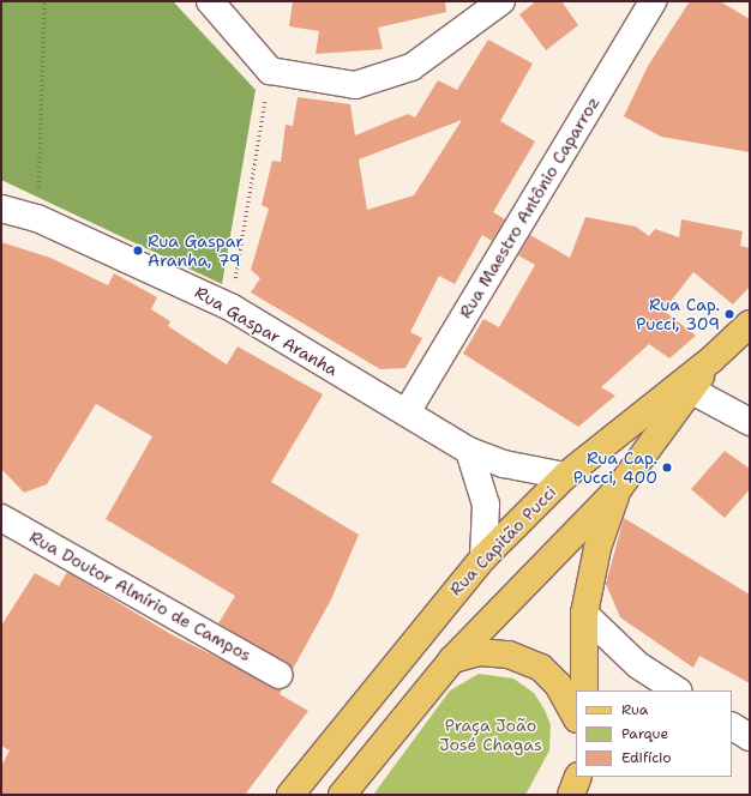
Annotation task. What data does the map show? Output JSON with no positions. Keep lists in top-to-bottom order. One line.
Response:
{"streets":{"main road":["Rua Capitão Pucci"],"street":["Rua Maestro Antônio Caparroz","Rua Gaspar Aranha","Rua Doutor Almírio de Campos"]},"crossings":[["Rua Maestro Antônio Caparroz","Rua Gaspar Aranha"],["Rua Gaspar Aranha","Rua Capitão Pucci"]],"parks":["Praça João José Chagas"],"places":["Rua Gaspar Aranha, 79","Rua Cap. Pucci, 309","Rua Cap. Pucci, 400"],"legend":["Rua","Parque","Edifício"]}
